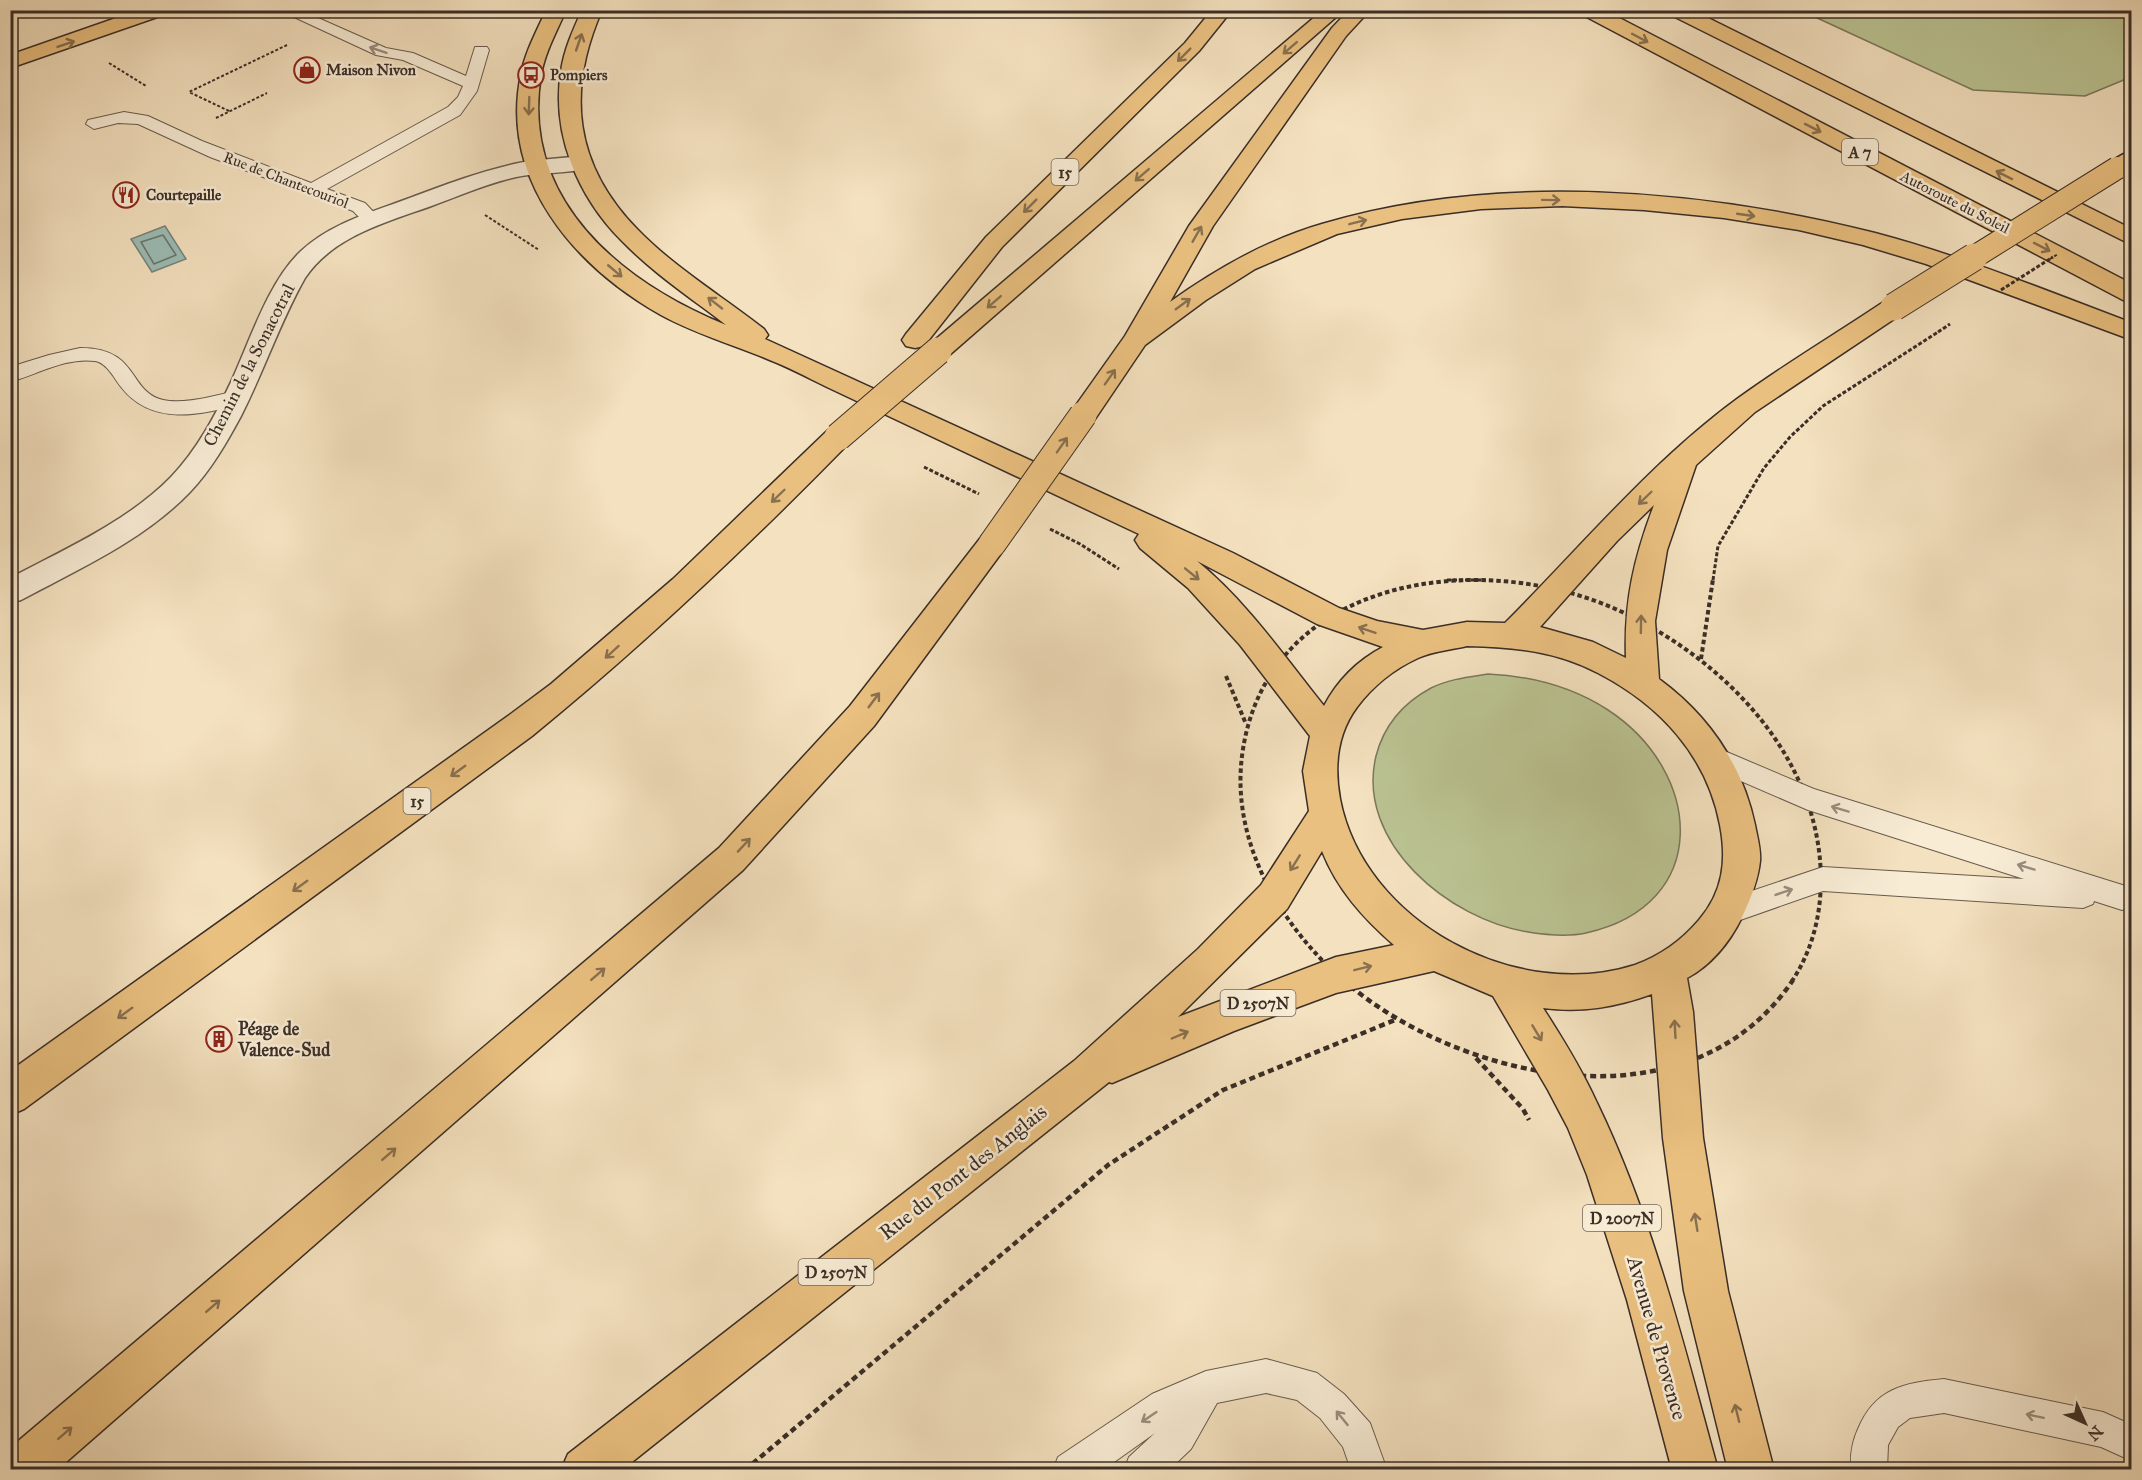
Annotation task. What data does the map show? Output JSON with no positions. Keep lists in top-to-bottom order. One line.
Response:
{"streets":{"main road":["A 7","15","Autoroute du Soleil","D 2507N","Rue du Pont des Anglais","D 2007N","Avenue de Provence"],"street":["Chemin de la Sonacotral"],"lane":["Rue de Chantecouriol"]},"crossings":[["Rue de Chantecouriol","Chemin de la Sonacotral"]],"places":{"shop":["Maison Nivon"],"bus stop":["Pompiers"],"restaurant":["Courtepaille"],"building":["Péage de Valence-Sud"]},"north":"bottom right"}
